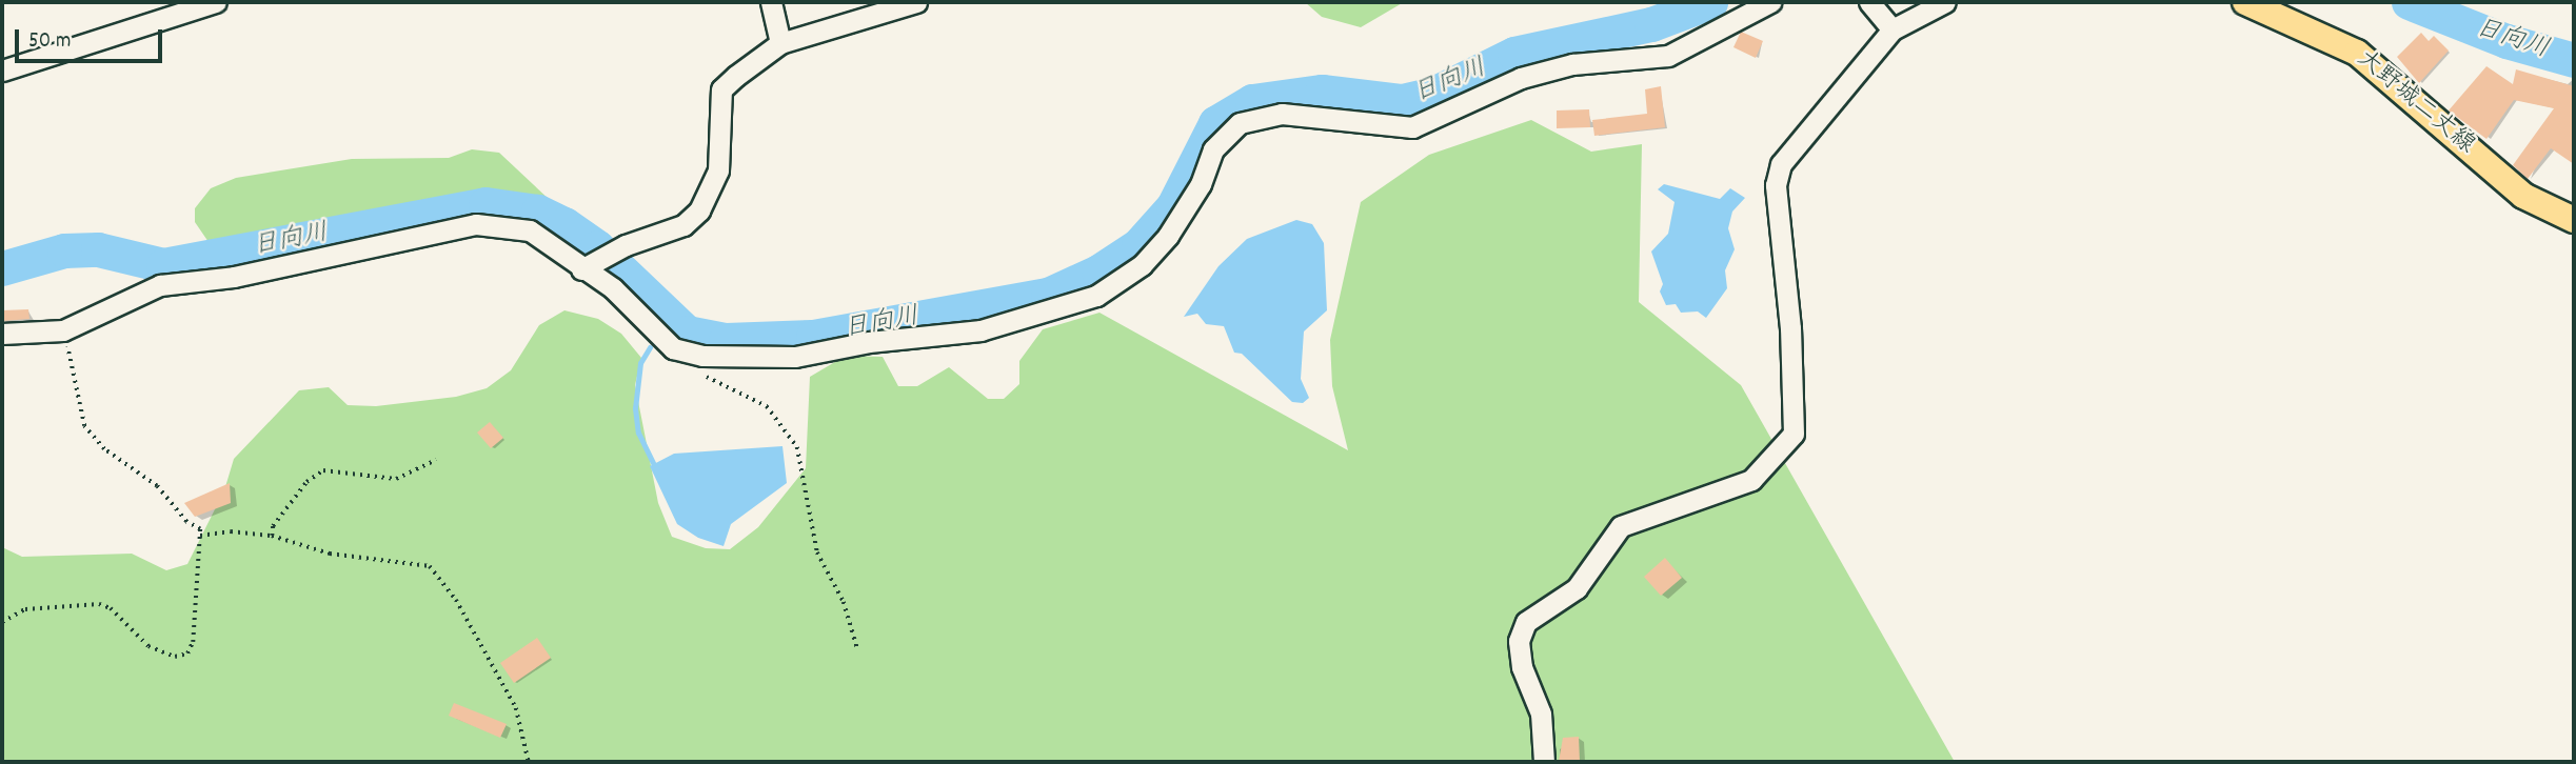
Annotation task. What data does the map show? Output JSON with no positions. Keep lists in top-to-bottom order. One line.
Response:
{"streets":{"main road":["大野城二丈線"]},"water":["日向川"],"scale_bar":"50 m"}
